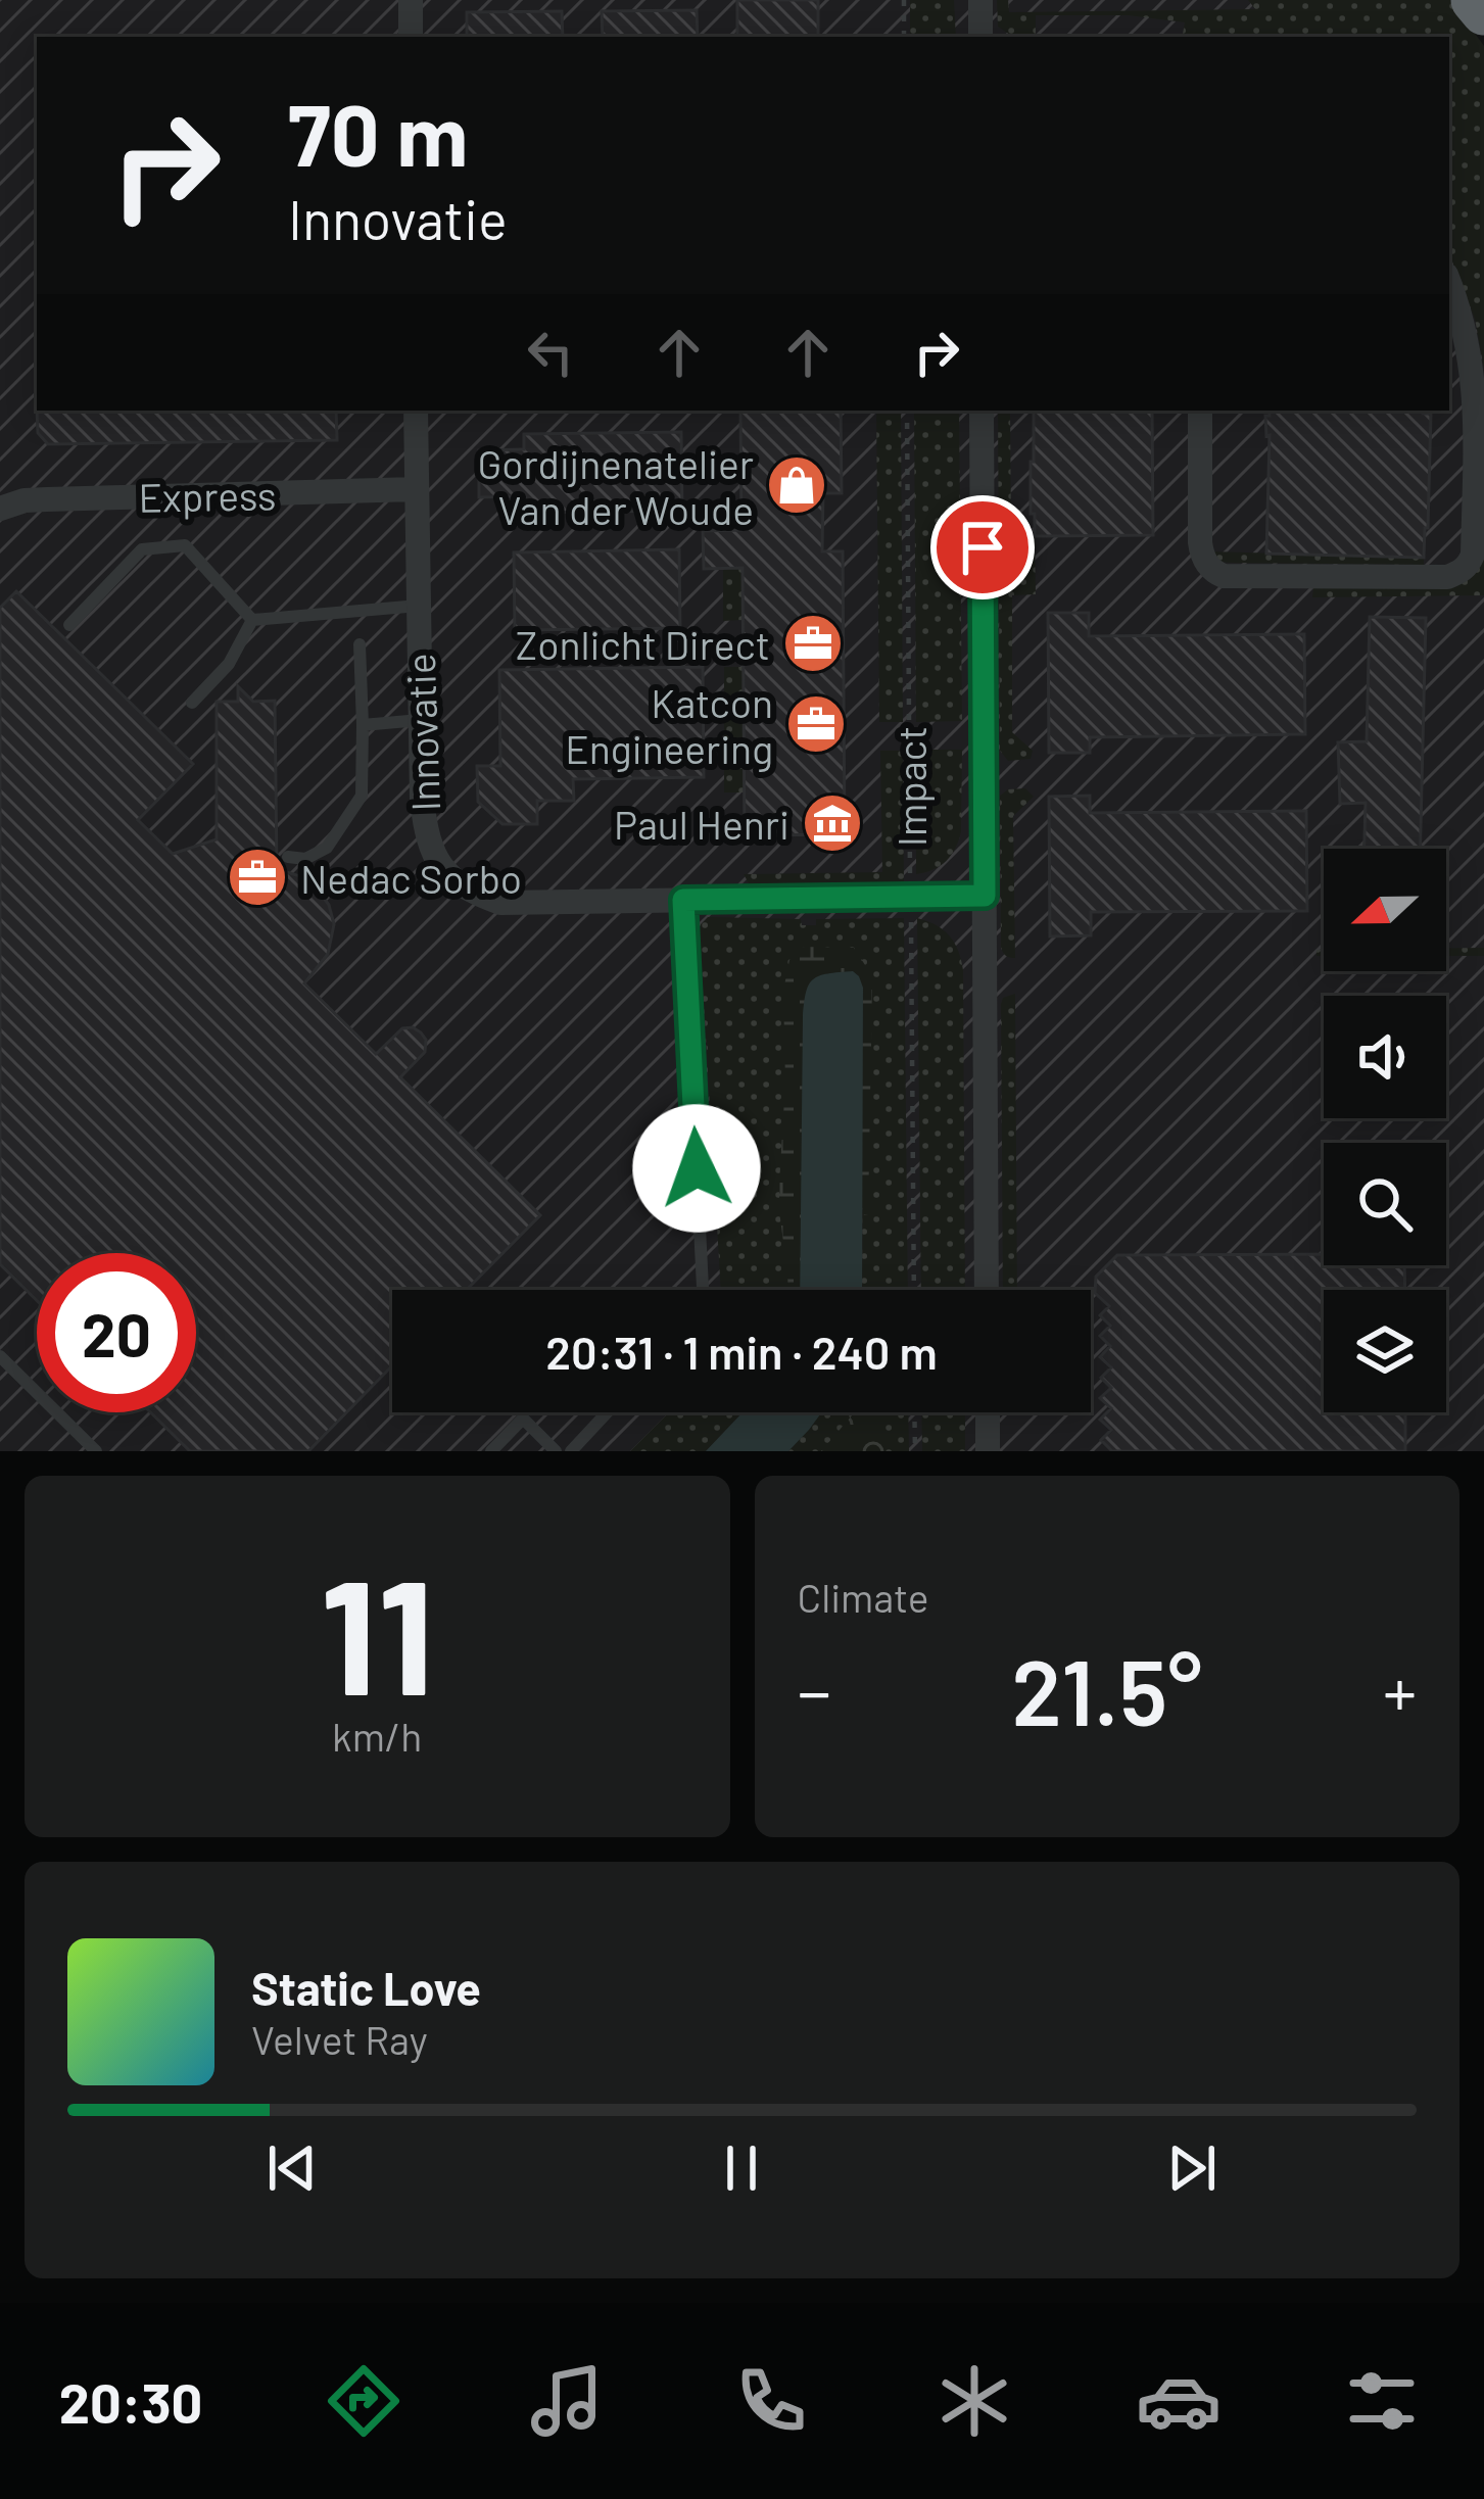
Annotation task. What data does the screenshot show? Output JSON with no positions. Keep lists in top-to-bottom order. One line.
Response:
{"streets":{"street":["Express","Innovatie","Impact"]},"crossings":[["Express","Innovatie"],["Innovatie","Impact"]],"places":{"shop":["Gordijnenatelier Van der Woude"],"office":["Zonlicht Direct","Katcon Engineering","Nedac Sorbo"],"museum":["Paul Henri"]},"north":"left","page":{"turn":["70 m","Innovatie"],"limit":"20","trip":"20:31 · 1 min · 240 m","tile":[["11","km/h"],"Climate"],"heat":["−","21.5°","+"],"song":["Static Love","Velvet Ray"],"tabs":"20:30"}}
